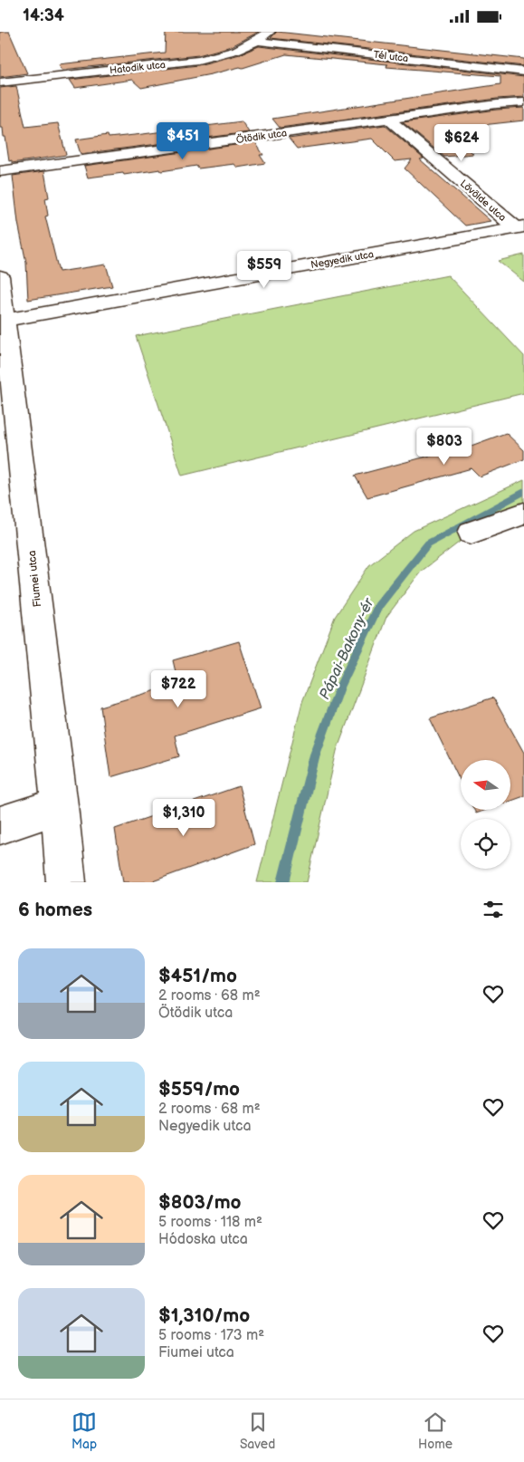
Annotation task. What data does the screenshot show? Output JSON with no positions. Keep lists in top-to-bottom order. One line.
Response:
{"streets":{"street":["Tél utca","Hatodik utca","Ötödik utca","Lövölde utca","Negyedik utca","Fiumei utca"]},"crossings":[["Tél utca","Hatodik utca"],["Ötödik utca","Lövölde utca"],["Lövölde utca","Negyedik utca"],["Negyedik utca","Fiumei utca"]],"water":["Pápai-Bakony-ér"],"north":"left","page":{"status":"14:34","price":["$451","$624","$559","$803","$722","$1,310"],"heading":"6 homes","list":[{"name":"$451/mo","note":"2 rooms · 68 m² · Ötödik utca"},{"name":"$559/mo","note":"2 rooms · 68 m² · Negyedik utca"},{"name":"$803/mo","note":"5 rooms · 118 m² · Hódoska utca"},{"name":"$1,310/mo","note":"5 rooms · 173 m² · Fiumei utca"}],"tabs":["Map","Saved","Home"]}}
